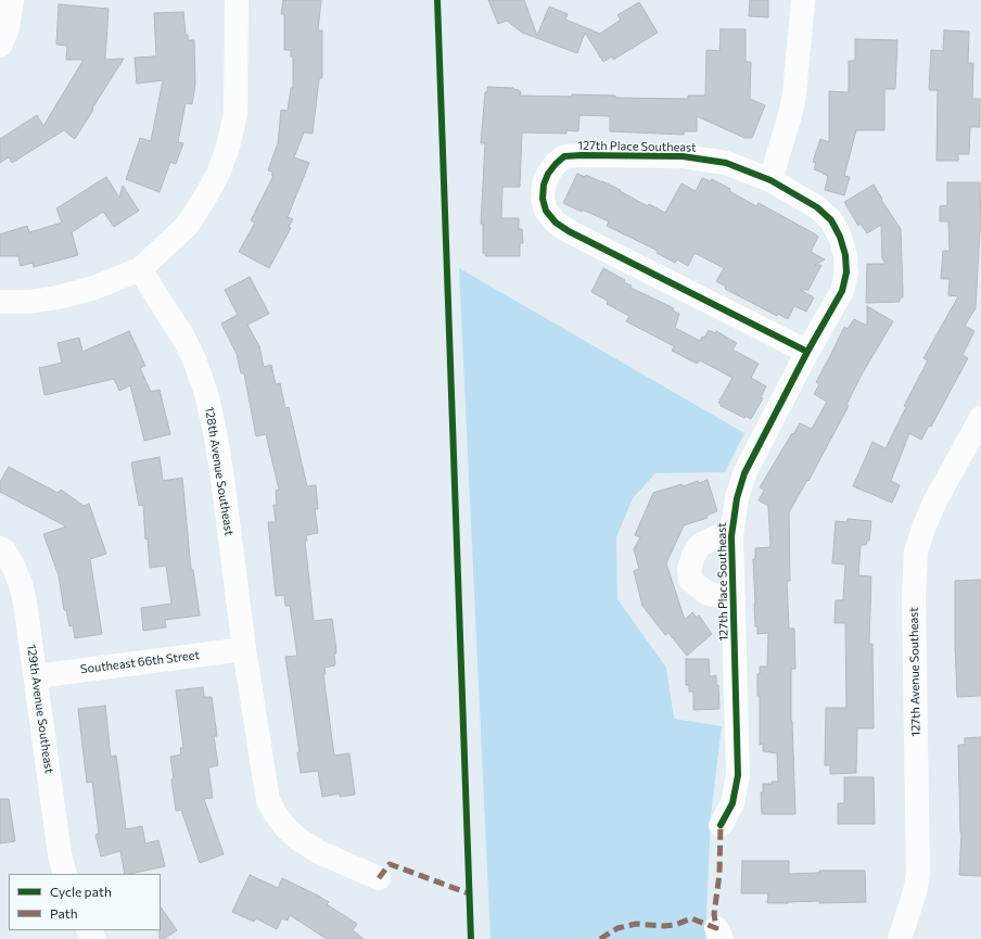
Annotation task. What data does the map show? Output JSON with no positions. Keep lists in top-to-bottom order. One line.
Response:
{"streets":{"street":["127th Place Southeast","128th Avenue Southeast","Southeast 66th Street","127th Avenue Southeast","129th Avenue Southeast"]},"crossings":[["128th Avenue Southeast","Southeast 66th Street"],["Southeast 66th Street","129th Avenue Southeast"]],"legend":["Cycle path","Path"]}
